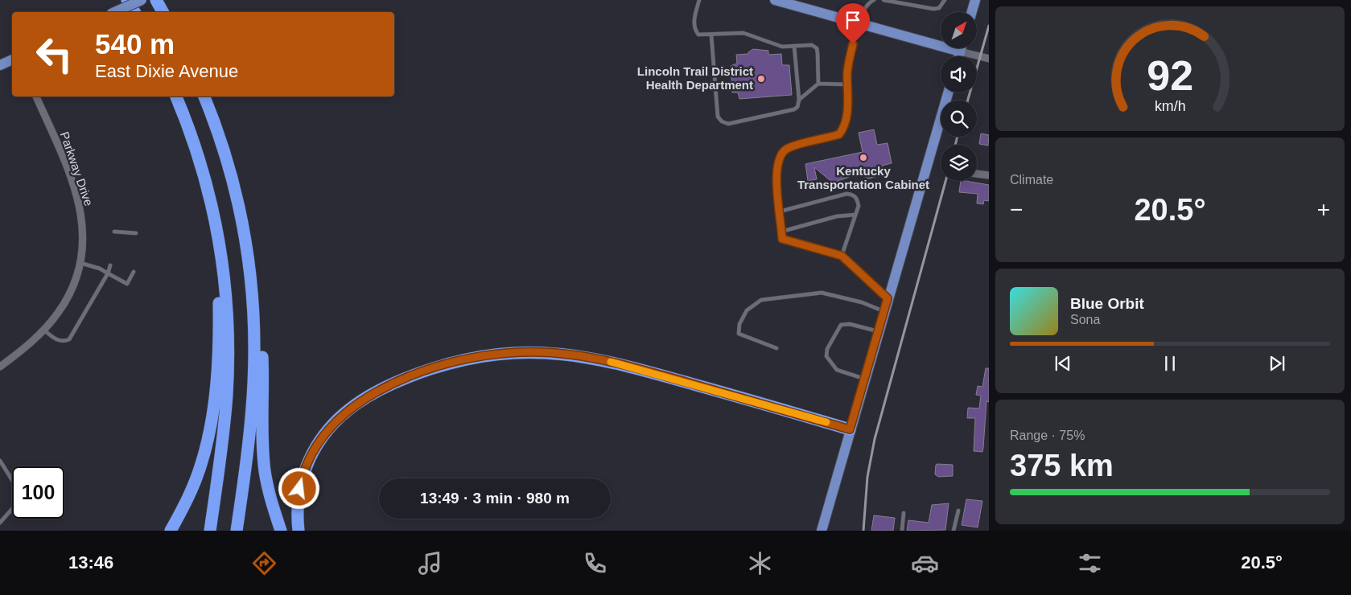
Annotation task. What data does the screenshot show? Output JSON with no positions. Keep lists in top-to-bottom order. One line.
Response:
{"streets":{"street":["Parkway Drive"]},"places":["Lincoln Trail District Health Department","Kentucky Transportation Cabinet"],"north":"top right","page":{"turn":["540 m","East Dixie Avenue"],"tile":["Climate",["Range · 75%","375 km"]],"heat":["−","20.5°","+"],"song":["Blue Orbit","Sona"],"limit":"100","trip":"13:49 · 3 min · 980 m","tabs":["13:46","20.5°"],"gauge":["92","km/h"]}}
